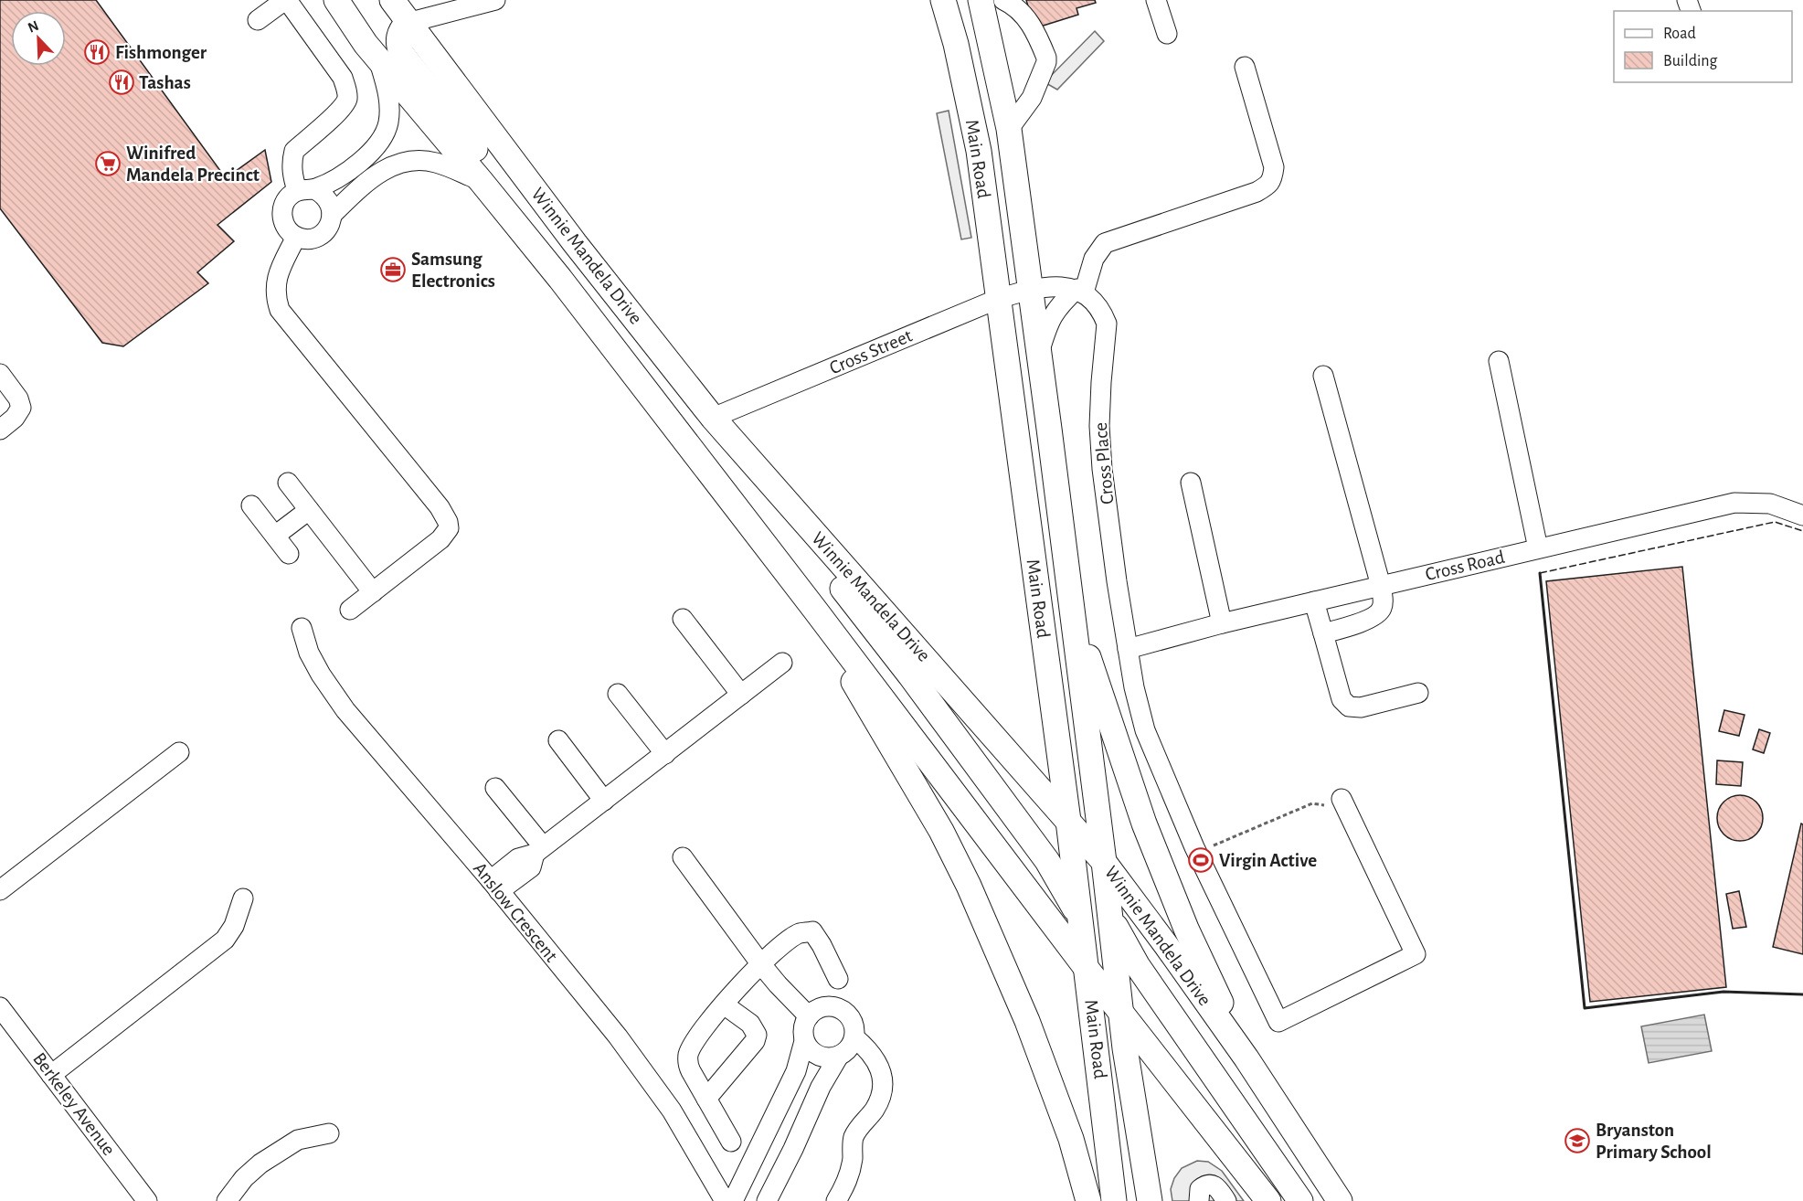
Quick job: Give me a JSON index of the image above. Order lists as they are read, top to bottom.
{
  "streets": {
    "main road": ["Main Road", "Winnie Mandela Drive"],
    "street": [
      "Cross Street",
      "Cross Place",
      "Cross Road",
      "Anslow Crescent",
      "Berkeley Avenue"
    ]
  },
  "crossings": [
    ["Main Road", "Winnie Mandela Drive"],
    ["Main Road", "Cross Street"],
    ["Winnie Mandela Drive", "Cross Street"],
    ["Cross Place", "Cross Road"]
  ],
  "places": {
    "restaurant": ["Fishmonger", "Tashas"],
    "supermarket": ["Winifred Mandela Precinct"],
    "office": ["Samsung Electronics"],
    "sports": ["Virgin Active"],
    "school or university": ["Bryanston Primary School"]
  },
  "legend": ["Road", "Building"],
  "north": "top left"
}
